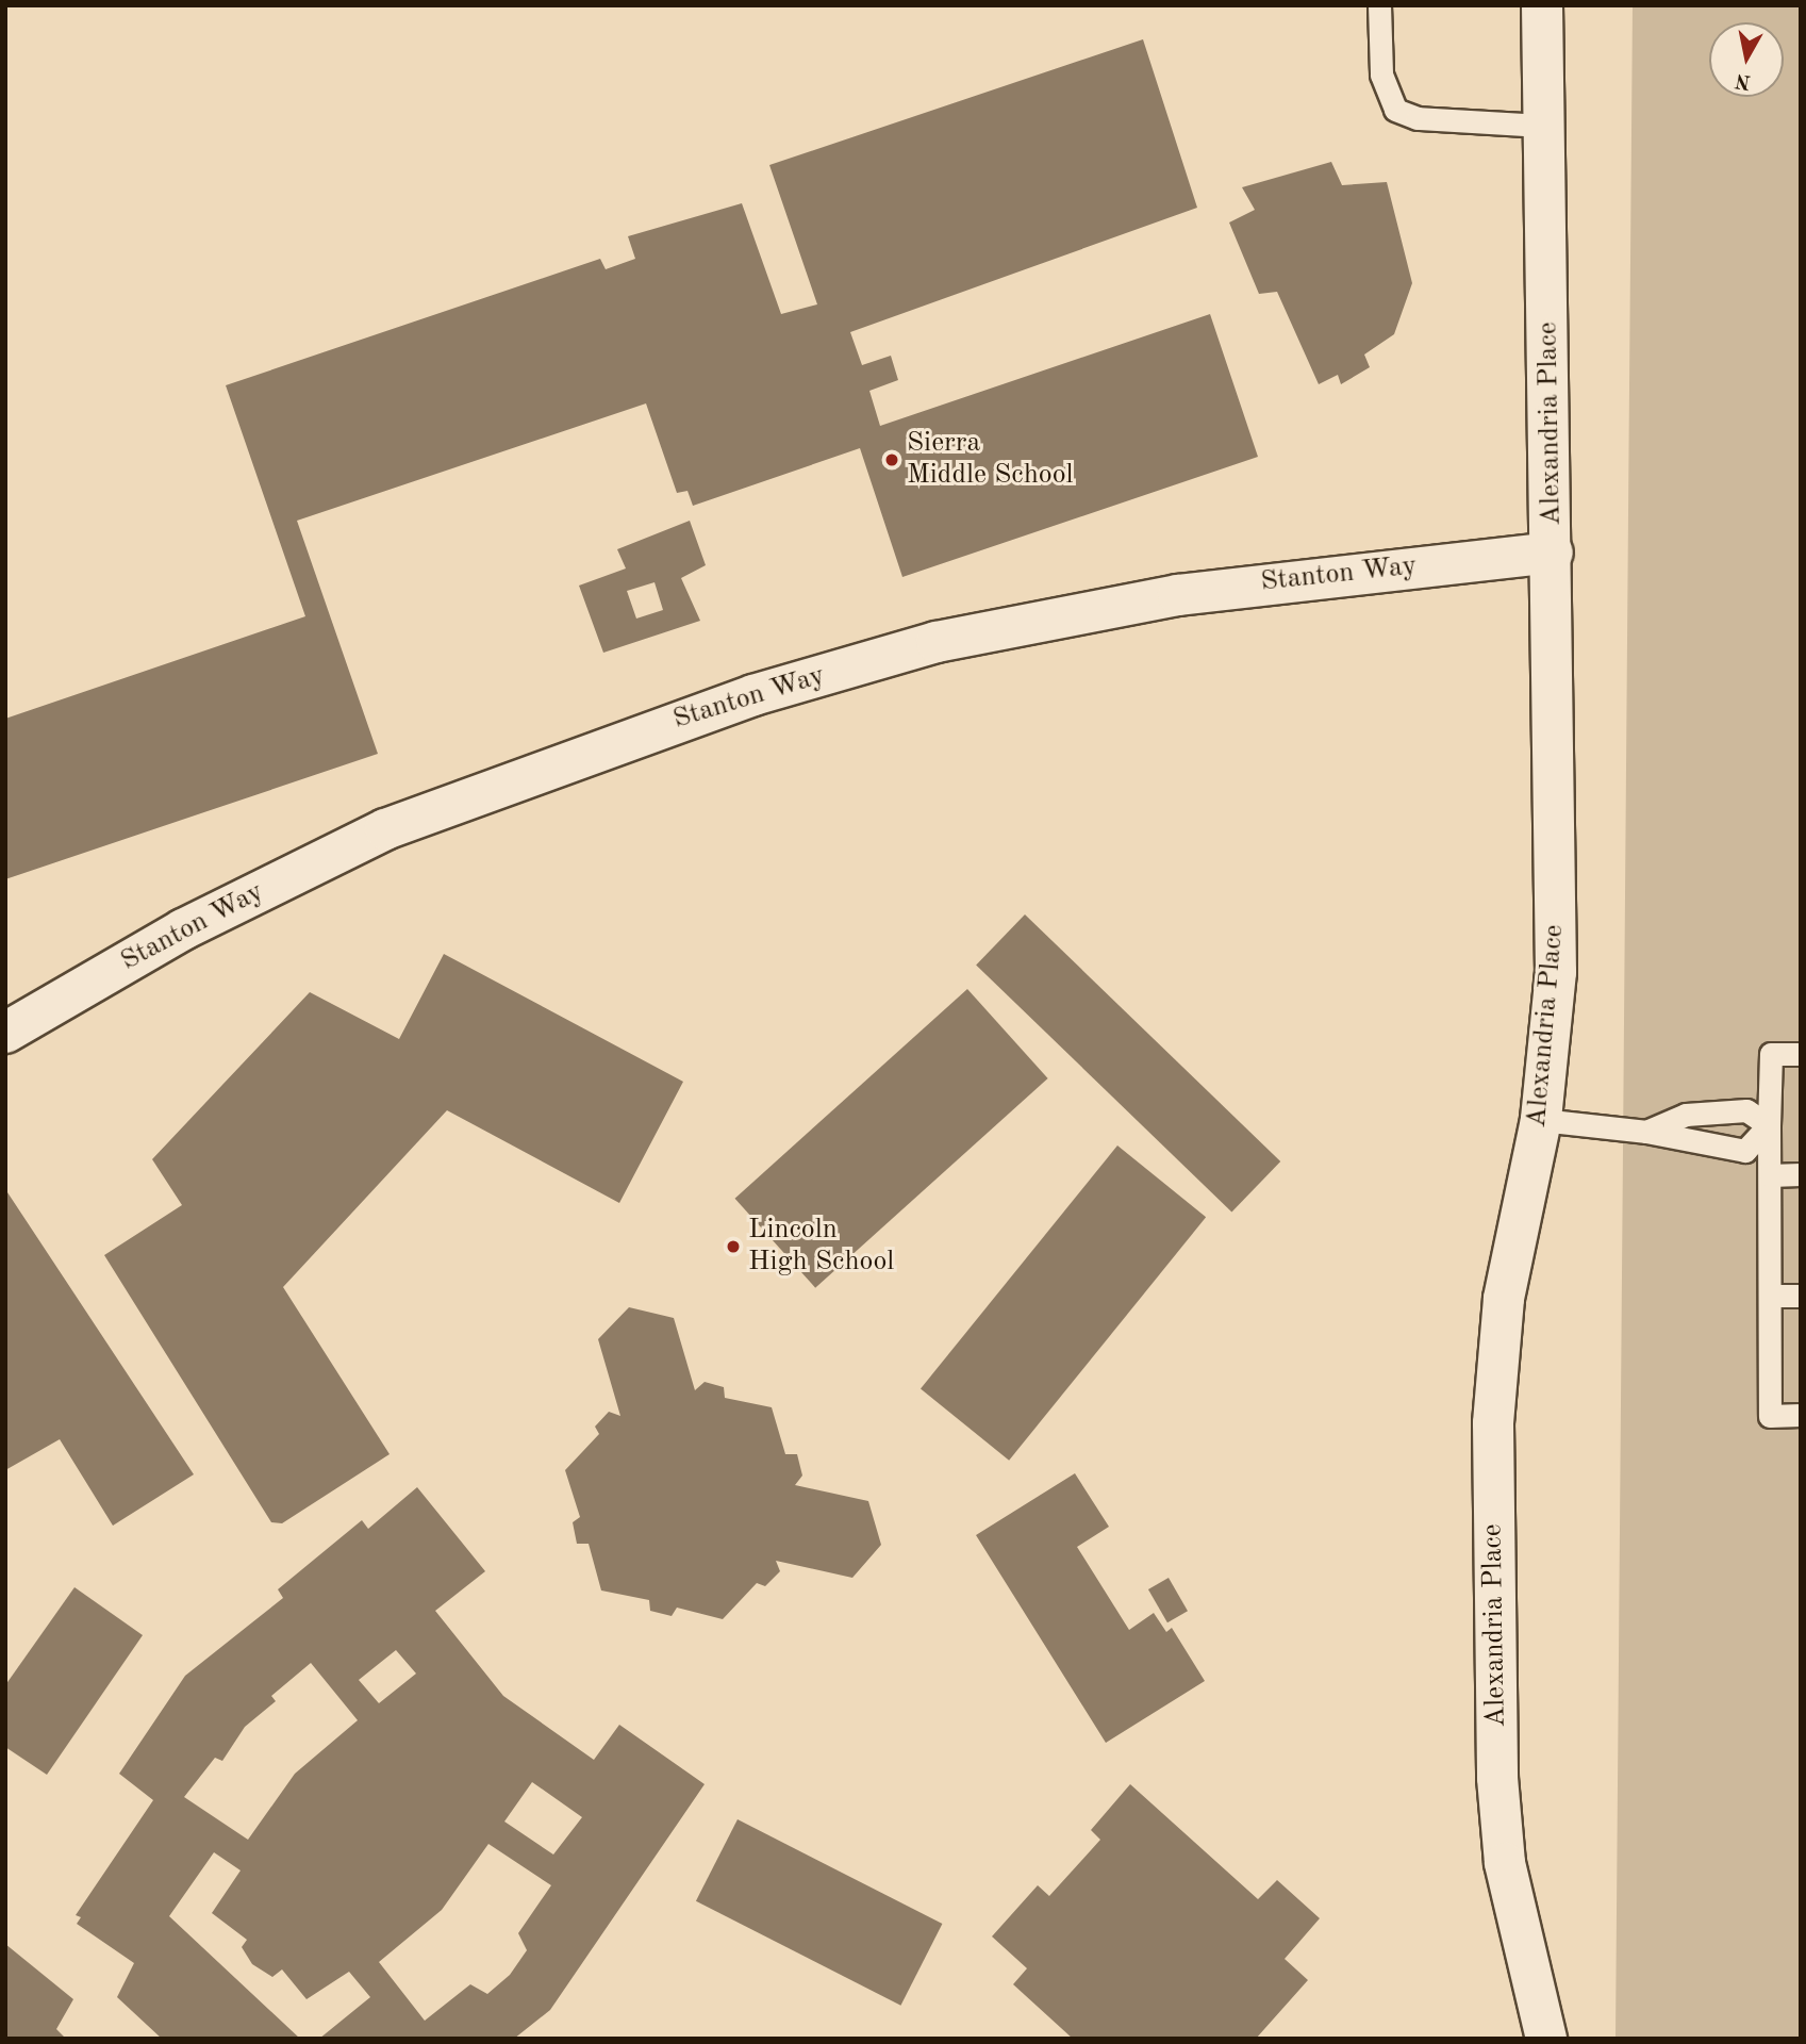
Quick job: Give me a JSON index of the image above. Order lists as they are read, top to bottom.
{
  "streets": {
    "street": ["Alexandria Place", "Stanton Way"]
  },
  "crossings": [
    ["Alexandria Place", "Stanton Way"]
  ],
  "places": ["Sierra Middle School", "Lincoln High School"],
  "north": "bottom"
}
